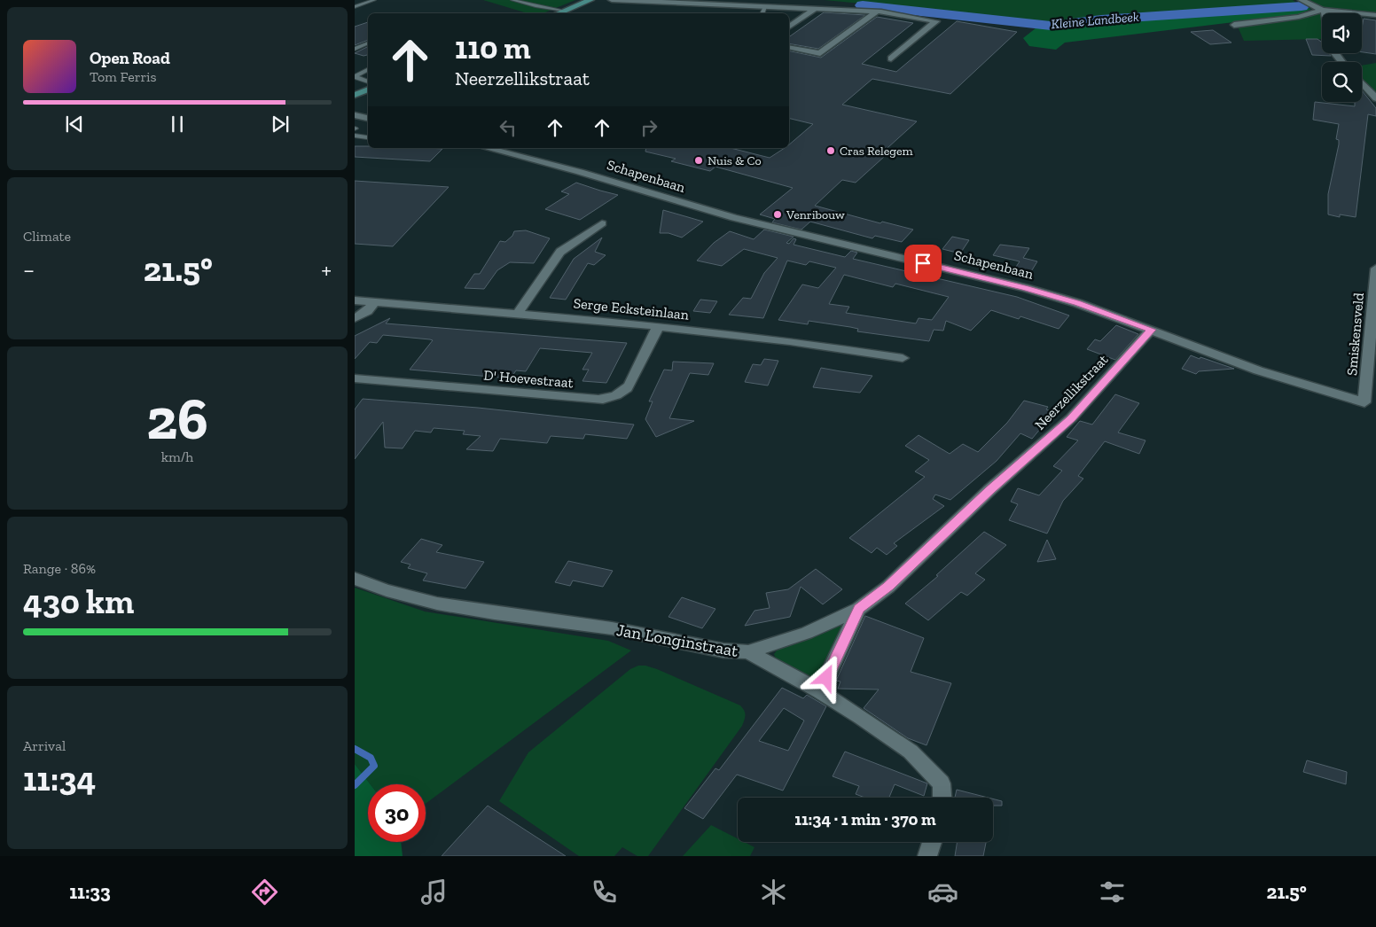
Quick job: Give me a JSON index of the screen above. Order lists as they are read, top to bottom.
{
  "streets": {
    "street": [
      "Schapenbaan",
      "Serge Ecksteinlaan",
      "Smiskensveld",
      "D' Hoevestraat",
      "Neerzellikstraat",
      "Jan Longinstraat"
    ]
  },
  "crossings": [
    ["Schapenbaan", "Smiskensveld"],
    ["Schapenbaan", "Neerzellikstraat"],
    ["Serge Ecksteinlaan", "D' Hoevestraat"],
    ["Neerzellikstraat", "Jan Longinstraat"]
  ],
  "water": ["Kleine Landbeek"],
  "places": ["Cras Relegem", "Nuis & Co", "Venribouw"],
  "page": {
    "turn": ["110 m", "Neerzellikstraat"],
    "song": ["Open Road", "Tom Ferris"],
    "tile": [
      "Climate",
      ["26", "km/h"],
      ["Range · 86%", "430 km"],
      ["Arrival", "11:34"]
    ],
    "heat": ["−", "21.5°", "+"],
    "limit": "30",
    "trip": "11:34 · 1 min · 370 m",
    "tabs": ["11:33", "21.5°"]
  }
}
